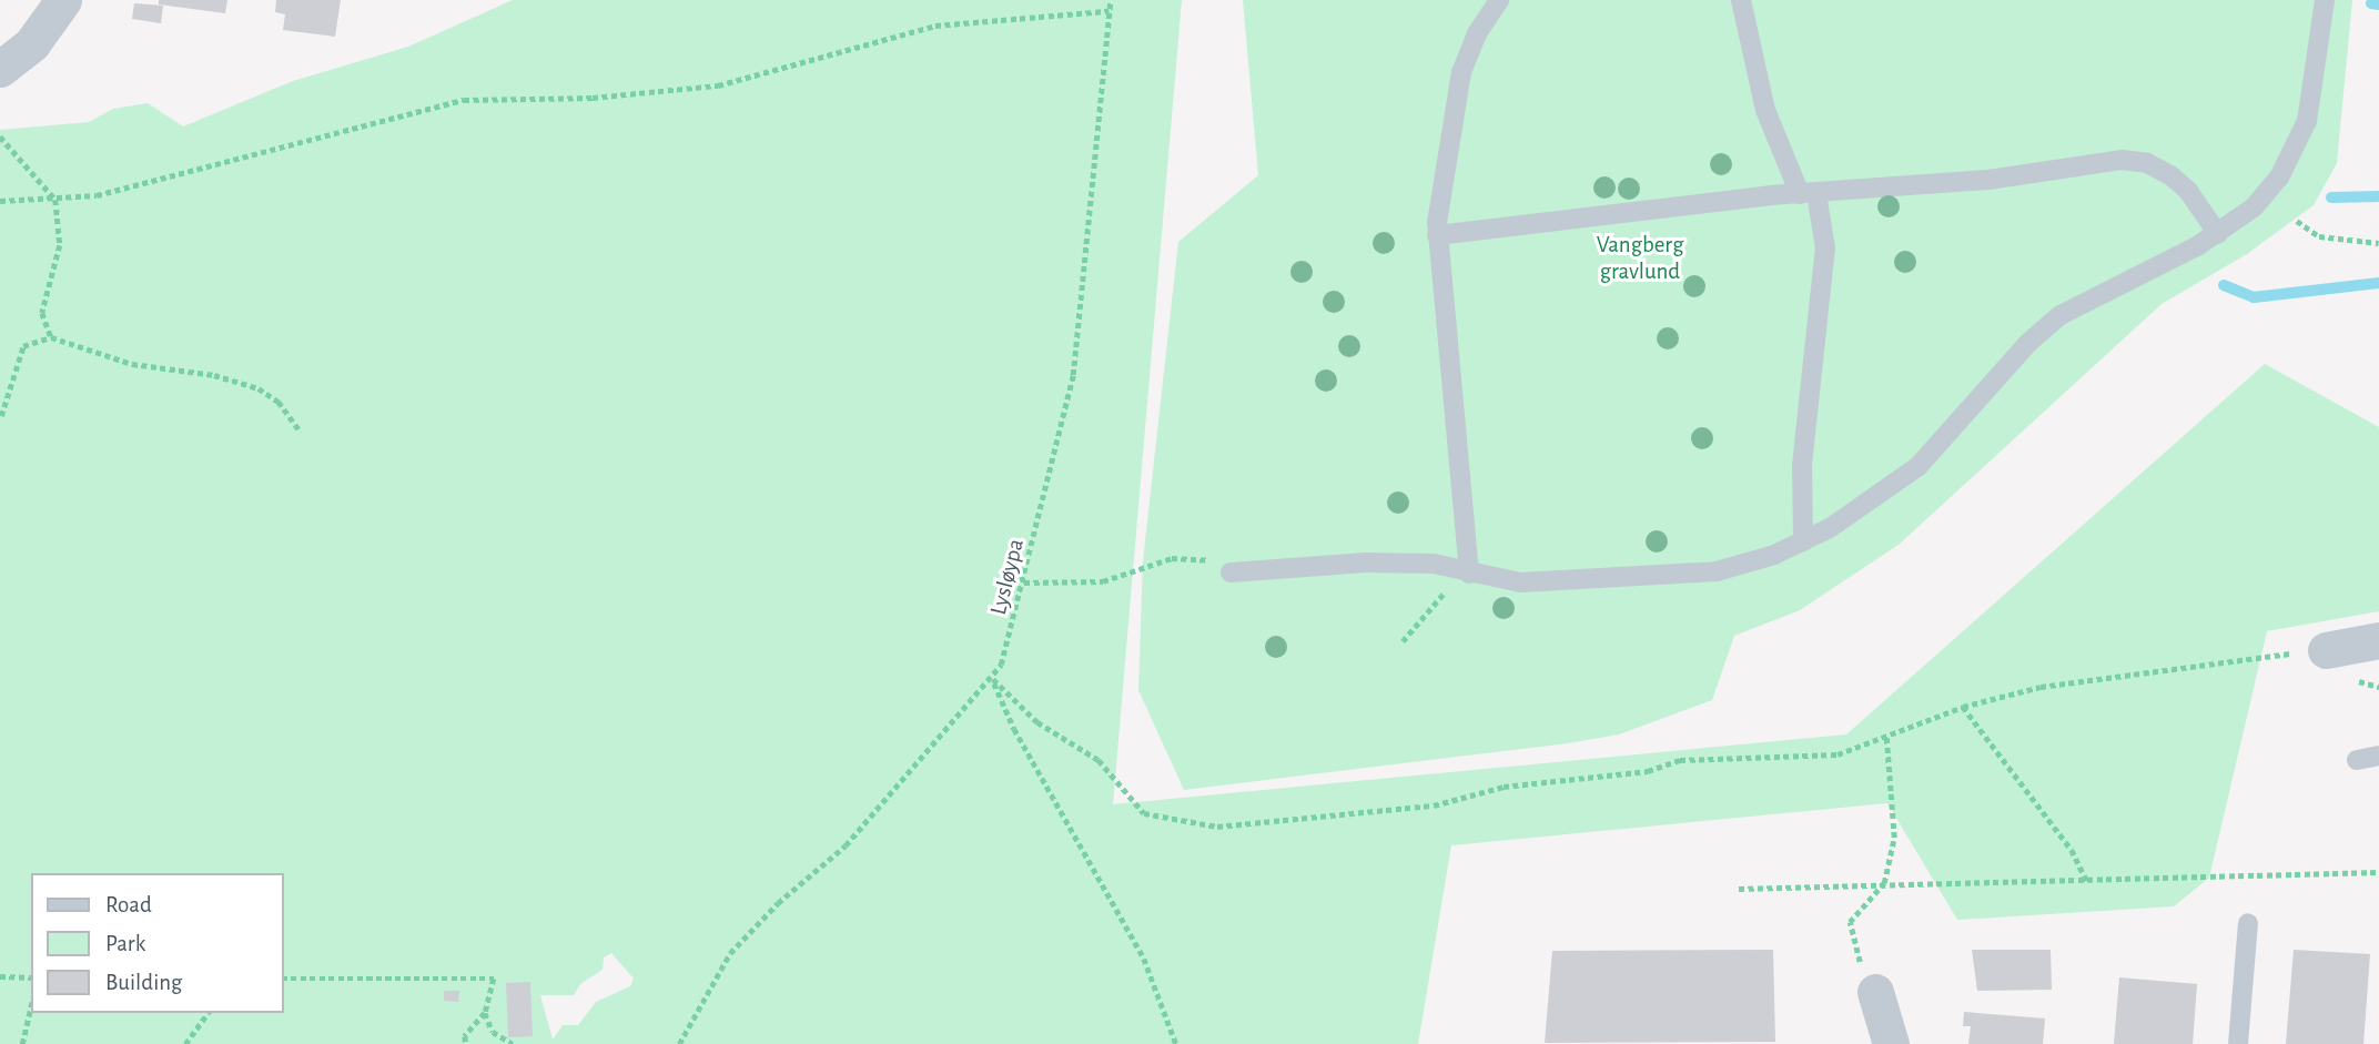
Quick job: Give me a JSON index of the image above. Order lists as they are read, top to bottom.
{
  "streets": {
    "path": ["Lysløypa"]
  },
  "parks": ["Vangberg gravlund"],
  "legend": ["Road", "Park", "Building"]
}
